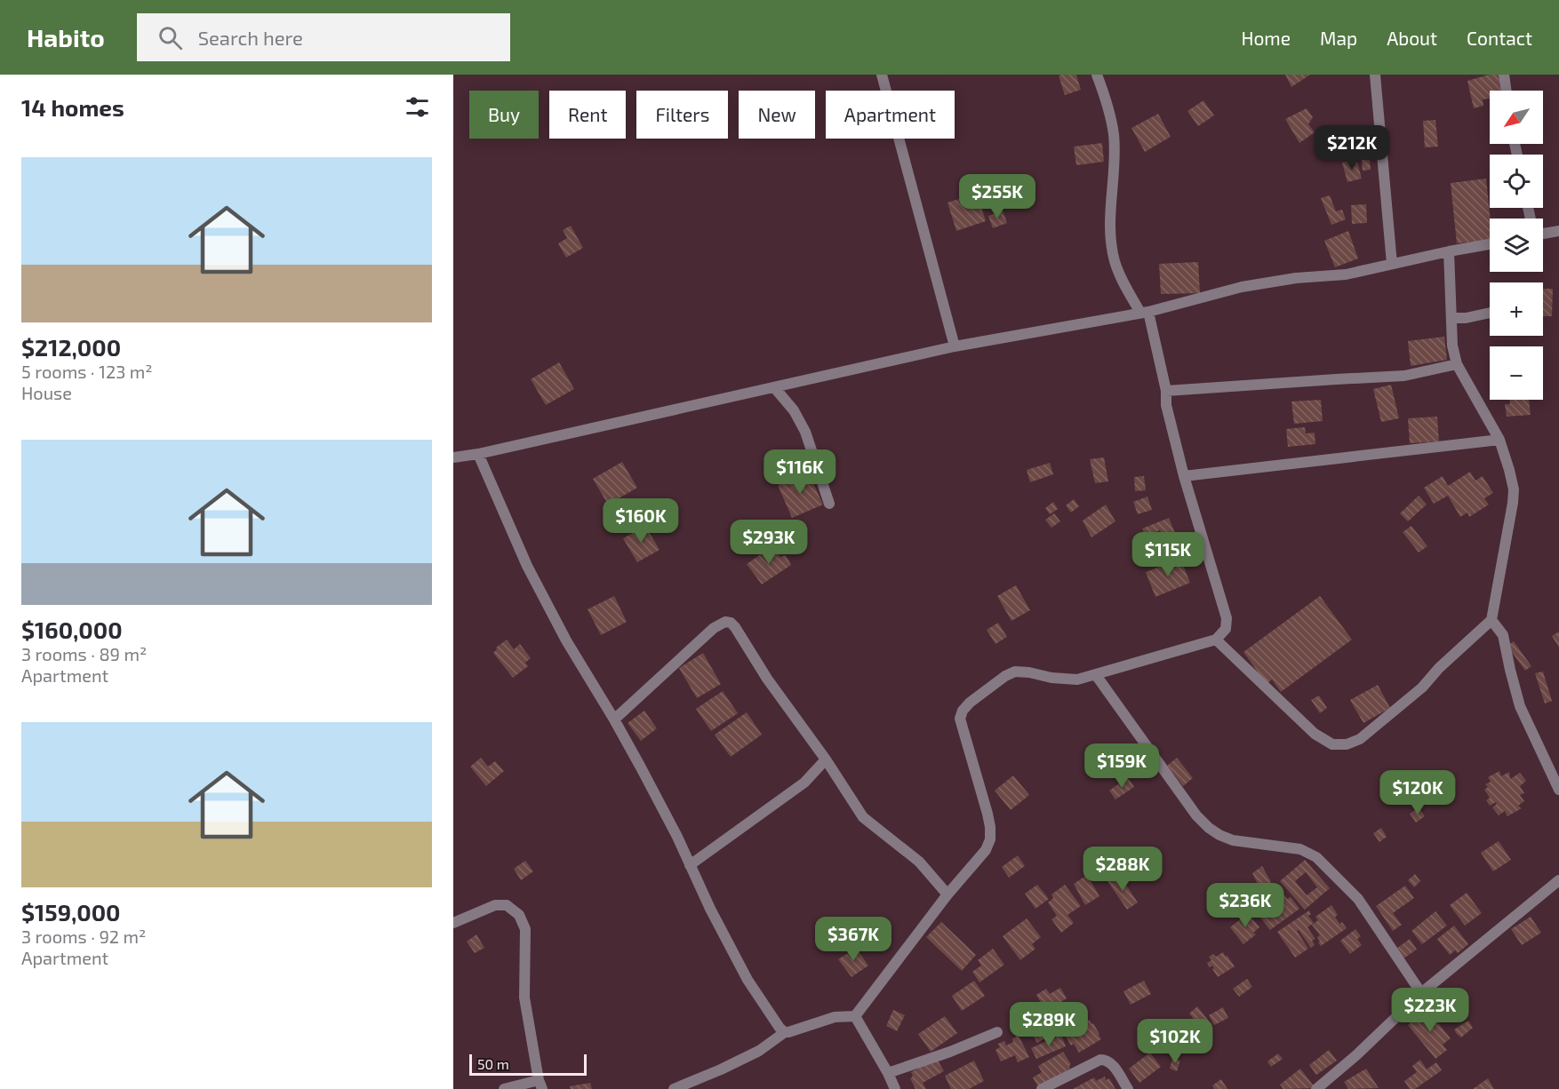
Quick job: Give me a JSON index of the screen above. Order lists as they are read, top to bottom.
{
  "scale_bar": "50 m",
  "north": "bottom left",
  "page": {
    "header": "Habito",
    "search": "Search here",
    "nav": [
      "Home",
      "Map",
      "About",
      "Contact"
    ],
    "heading": "14 homes",
    "map_buttons": ["+", "−"],
    "chip": [
      "Buy",
      "Rent",
      "Filters",
      "New",
      "Apartment"
    ],
    "price": [
      "$212K",
      "$255K",
      "$116K",
      "$160K",
      "$293K",
      "$115K",
      "$159K",
      "$120K",
      "$288K",
      "$236K",
      "$367K",
      "$223K",
      "$289K",
      "$102K"
    ],
    "list": [
      {
        "name": "$212,000",
        "note": "5 rooms · 123 m² · House"
      },
      {
        "name": "$160,000",
        "note": "3 rooms · 89 m² · Apartment"
      },
      {
        "name": "$159,000",
        "note": "3 rooms · 92 m² · Apartment"
      }
    ],
    "scale": "50 m"
  }
}
